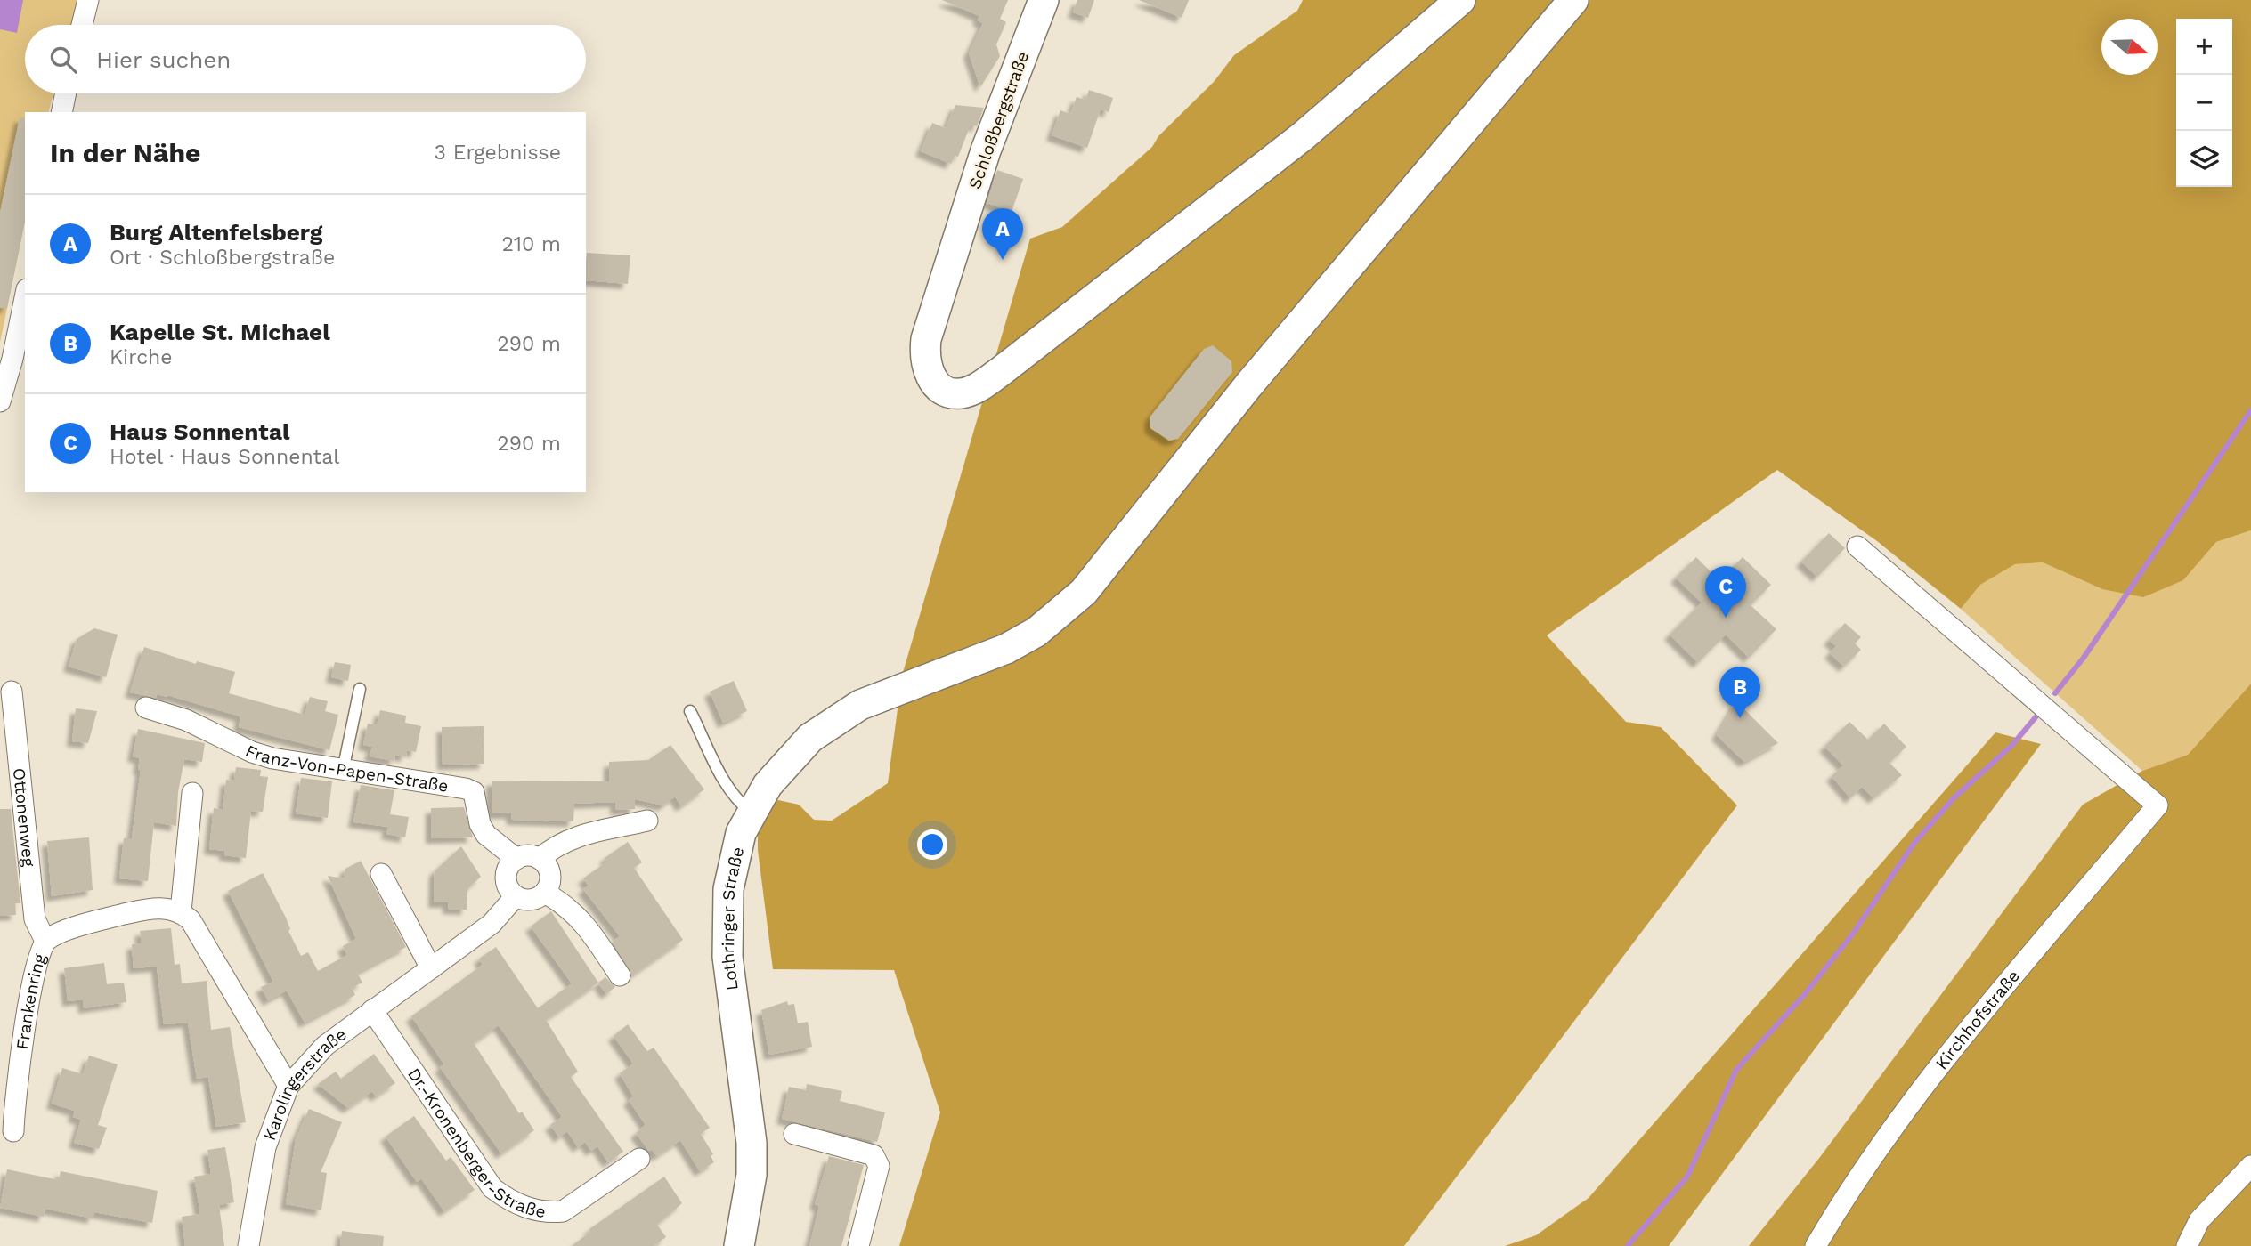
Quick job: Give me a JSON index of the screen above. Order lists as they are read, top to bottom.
{
  "streets": {
    "street": [
      "Schloßbergstraße",
      "Franz-Von-Papen-Straße",
      "Ottonenweg",
      "Lothringer Straße",
      "Frankenring",
      "Kirchhofstraße",
      "Karolingerstraße",
      "Dr.-Kronenberger-Straße"
    ]
  },
  "crossings": [
    ["Franz-Von-Papen-Straße", "Karolingerstraße"],
    ["Ottonenweg", "Frankenring"],
    ["Karolingerstraße", "Dr.-Kronenberger-Straße"]
  ],
  "north": "right",
  "page": {
    "map_buttons": ["+", "−"],
    "search": "Hier suchen",
    "heading": ["In der Nähe", "3 Ergebnisse"],
    "list": [
      {
        "mark": "A",
        "name": "Burg Altenfelsberg",
        "note": "Ort · Schloßbergstraße",
        "value": "210 m"
      },
      {
        "mark": "B",
        "name": "Kapelle St. Michael",
        "note": "Kirche",
        "value": "290 m"
      },
      {
        "mark": "C",
        "name": "Haus Sonnental",
        "note": "Hotel · Haus Sonnental",
        "value": "290 m"
      }
    ],
    "pins": ["A", "C", "B"]
  }
}
